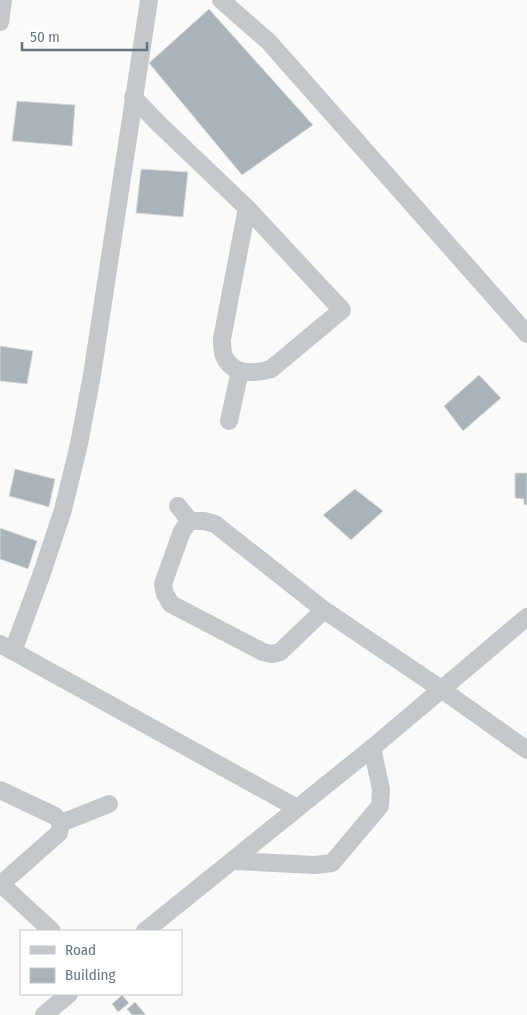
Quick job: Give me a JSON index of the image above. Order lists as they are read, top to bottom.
{
  "legend": ["Road", "Building"],
  "scale_bar": "50 m"
}
